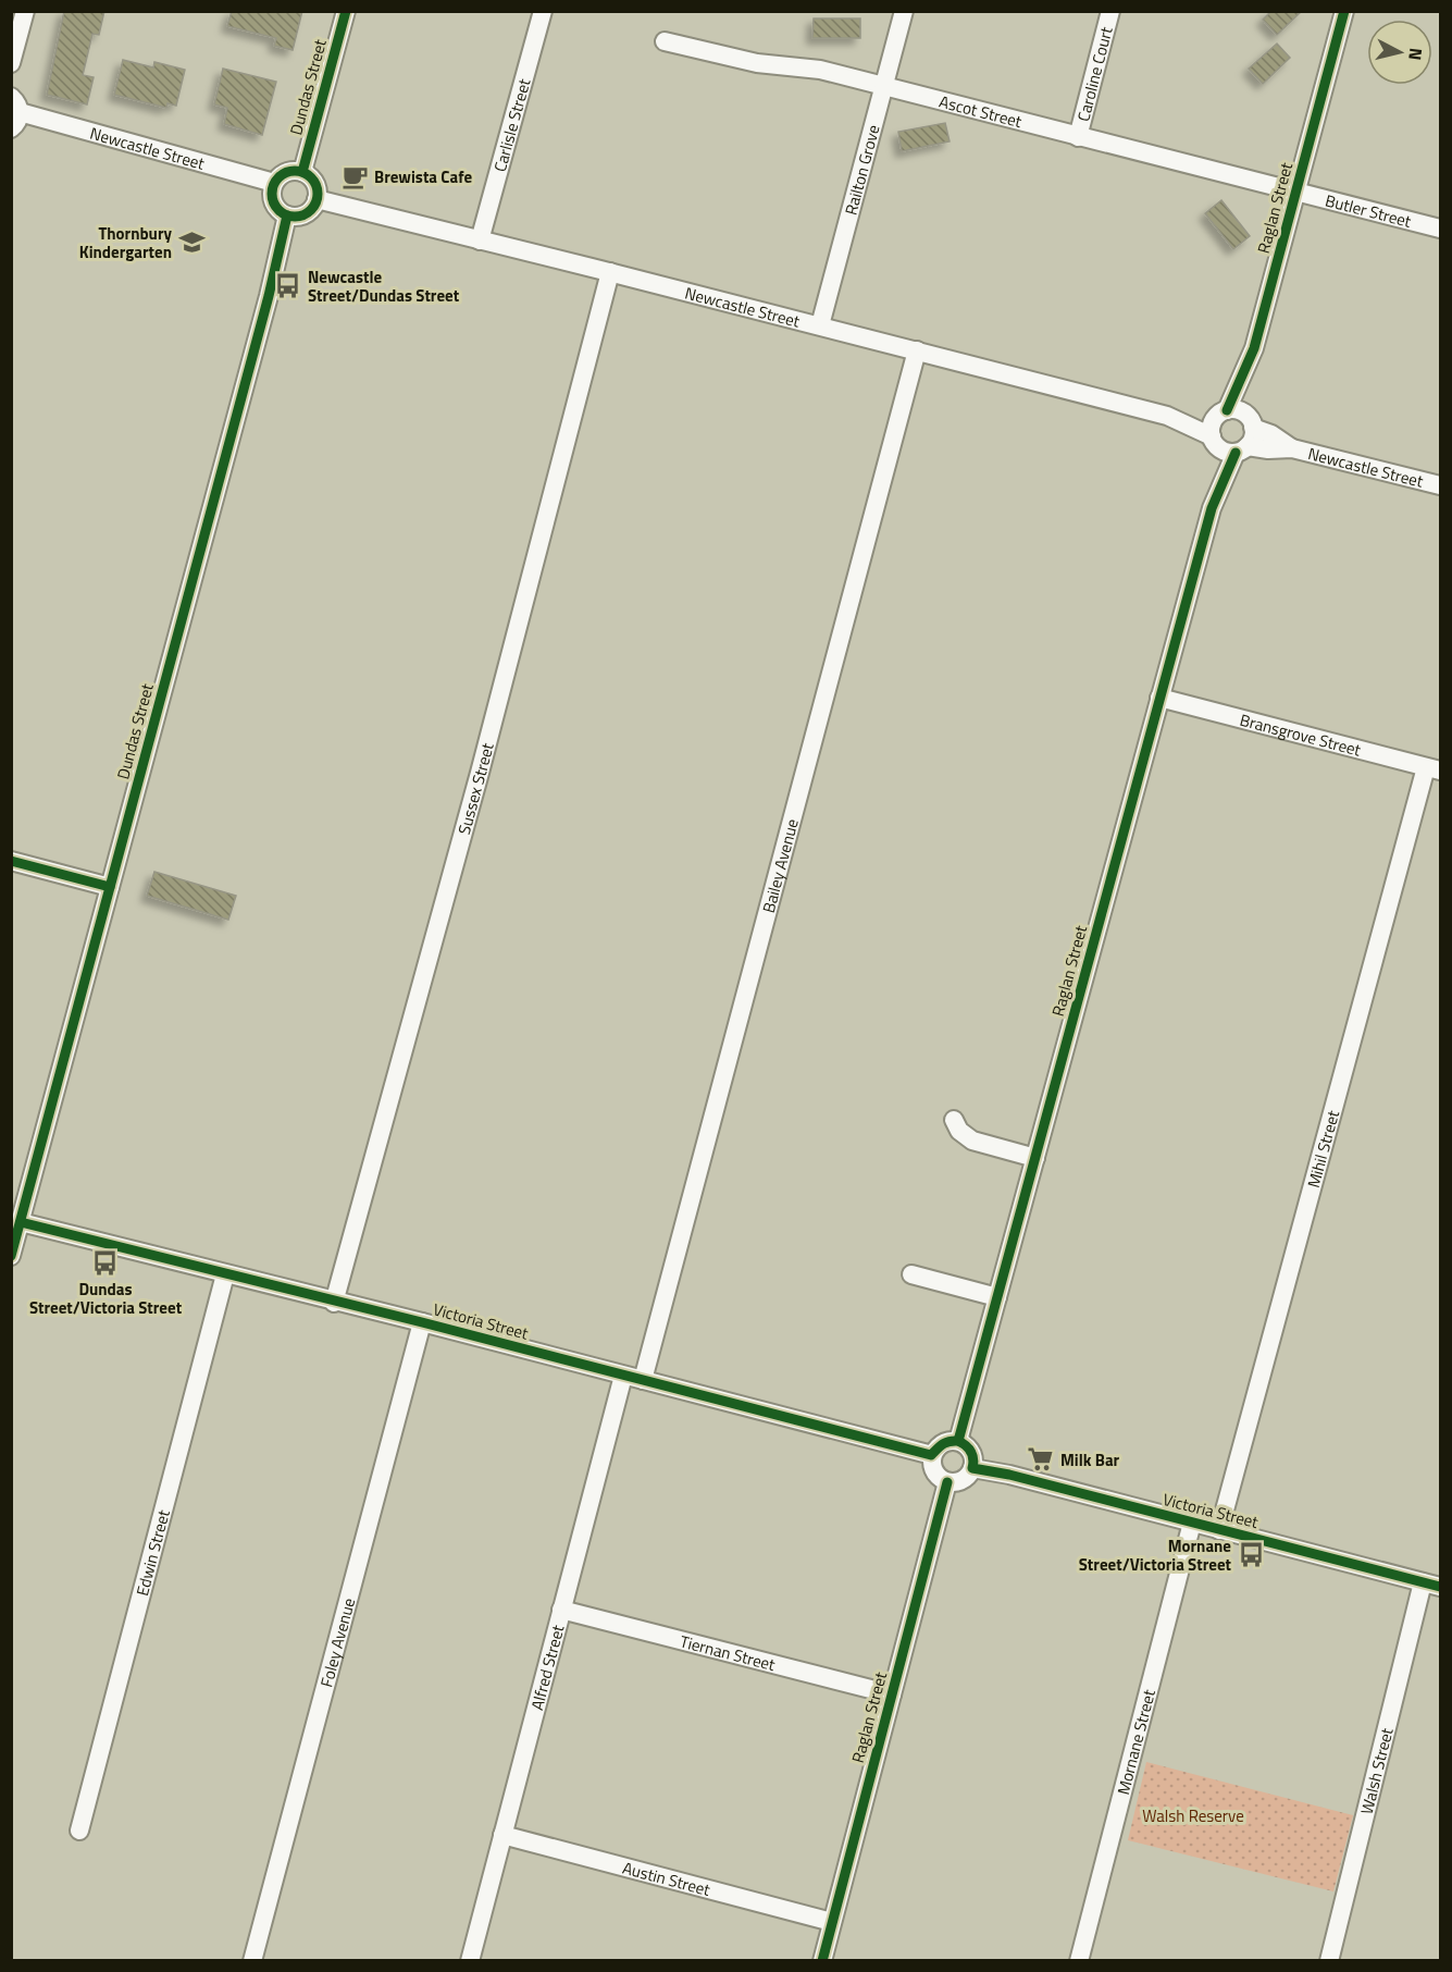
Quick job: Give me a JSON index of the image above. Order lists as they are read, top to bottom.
{
  "streets": {
    "street": [
      "Caroline Court",
      "Dundas Street",
      "Ascot Street",
      "Carlisle Street",
      "Newcastle Street",
      "Railton Grove",
      "Raglan Street",
      "Butler Street",
      "Bransgrove Street",
      "Sussex Street",
      "Bailey Avenue",
      "Mihil Street",
      "Victoria Street",
      "Edwin Street",
      "Foley Avenue",
      "Tiernan Street",
      "Alfred Street",
      "Mornane Street",
      "Walsh Street",
      "Austin Street"
    ]
  },
  "crossings": [
    ["Caroline Court", "Ascot Street"],
    ["Dundas Street", "Newcastle Street"],
    ["Dundas Street", "Victoria Street"],
    ["Ascot Street", "Railton Grove"],
    ["Ascot Street", "Raglan Street"],
    ["Ascot Street", "Butler Street"],
    ["Carlisle Street", "Newcastle Street"],
    ["Newcastle Street", "Railton Grove"],
    ["Newcastle Street", "Raglan Street"],
    ["Newcastle Street", "Sussex Street"],
    ["Newcastle Street", "Bailey Avenue"],
    ["Raglan Street", "Butler Street"],
    ["Raglan Street", "Bransgrove Street"],
    ["Raglan Street", "Victoria Street"],
    ["Raglan Street", "Tiernan Street"],
    ["Raglan Street", "Austin Street"],
    ["Bransgrove Street", "Mihil Street"],
    ["Sussex Street", "Victoria Street"],
    ["Bailey Avenue", "Victoria Street"],
    ["Mihil Street", "Victoria Street"],
    ["Victoria Street", "Edwin Street"],
    ["Victoria Street", "Foley Avenue"],
    ["Victoria Street", "Alfred Street"],
    ["Victoria Street", "Mornane Street"],
    ["Victoria Street", "Walsh Street"],
    ["Tiernan Street", "Alfred Street"],
    ["Alfred Street", "Austin Street"]
  ],
  "parks": ["Walsh Reserve"],
  "places": {
    "cafe": ["Brewista Cafe"],
    "school or university": ["Thornbury Kindergarten"],
    "bus stop": ["Newcastle Street/Dundas Street", "Dundas Street/Victoria Street", "Mornane Street/Victoria Street"],
    "supermarket": ["Milk Bar"]
  },
  "north": "right"
}
